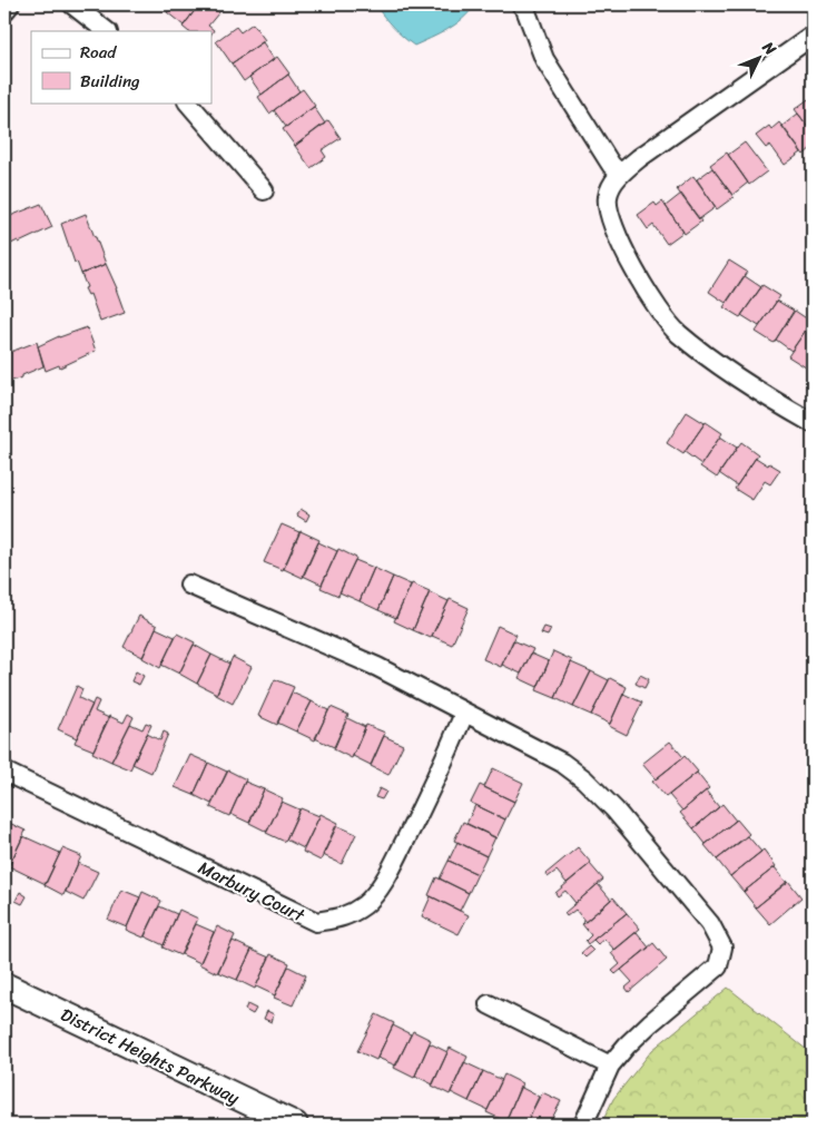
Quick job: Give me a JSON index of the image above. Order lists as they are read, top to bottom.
{
  "streets": {
    "street": ["Marbury Court", "District Heights Parkway"]
  },
  "legend": ["Road", "Building"],
  "north": "top right"
}
